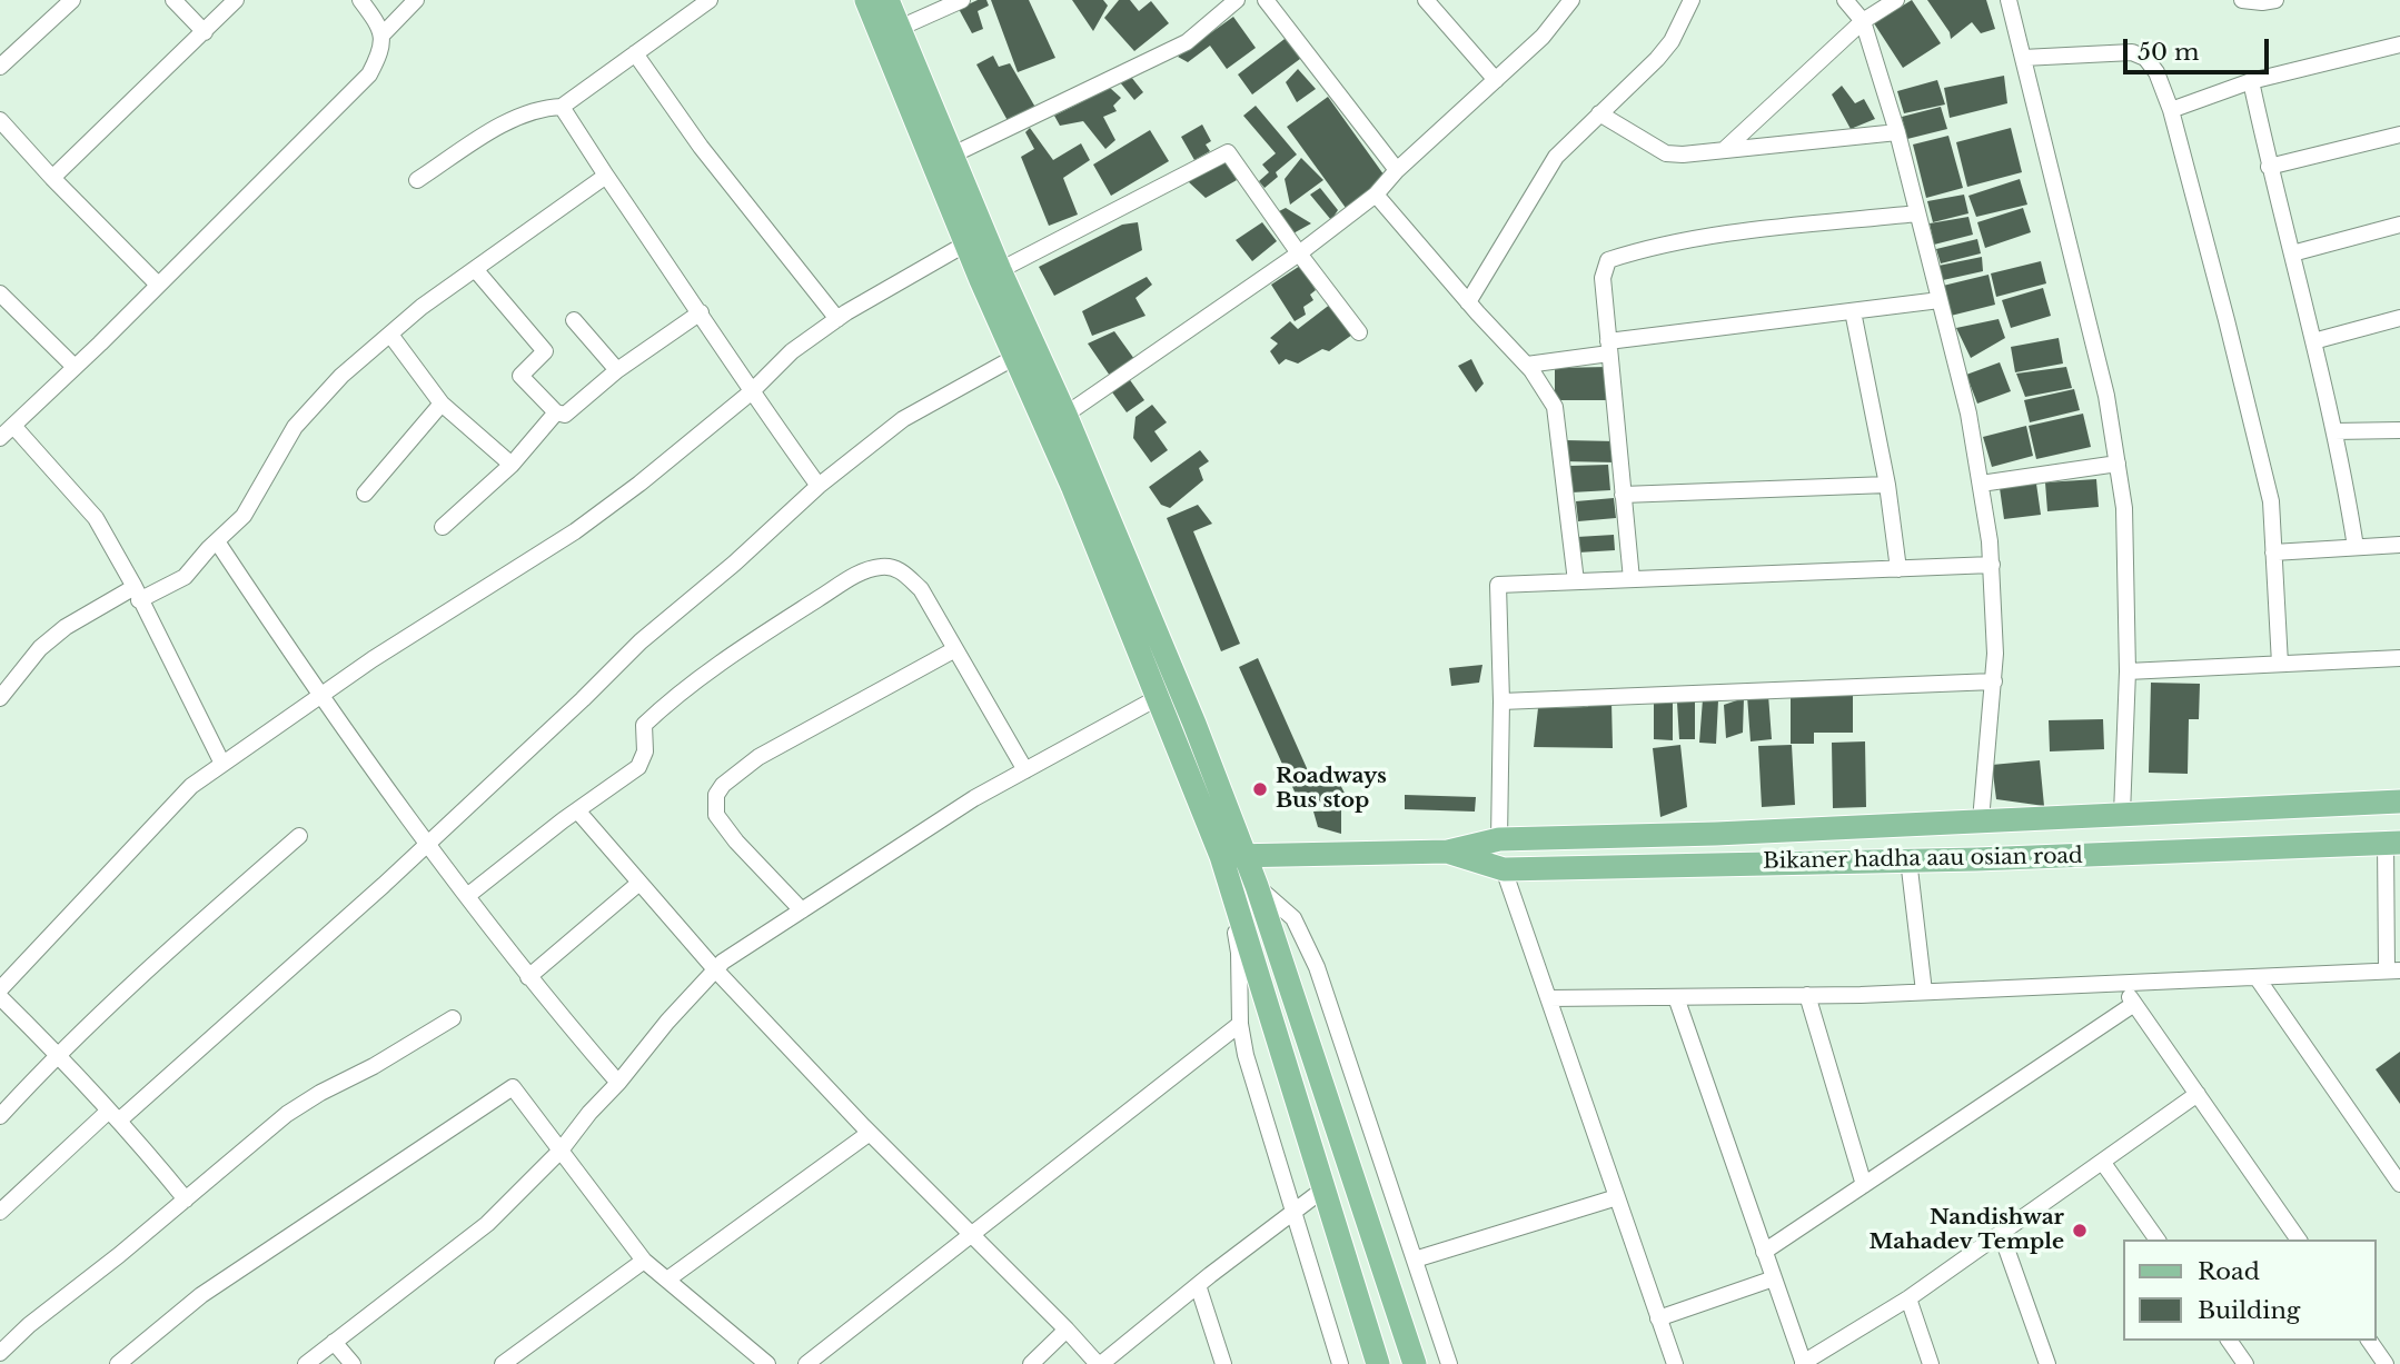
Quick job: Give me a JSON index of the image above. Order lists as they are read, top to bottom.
{
  "streets": {
    "main road": ["Bikaner hadha aau osian road"]
  },
  "places": ["Roadways Bus stop", "Nandishwar Mahadev Temple"],
  "legend": ["Road", "Building"],
  "scale_bar": "50 m"
}
